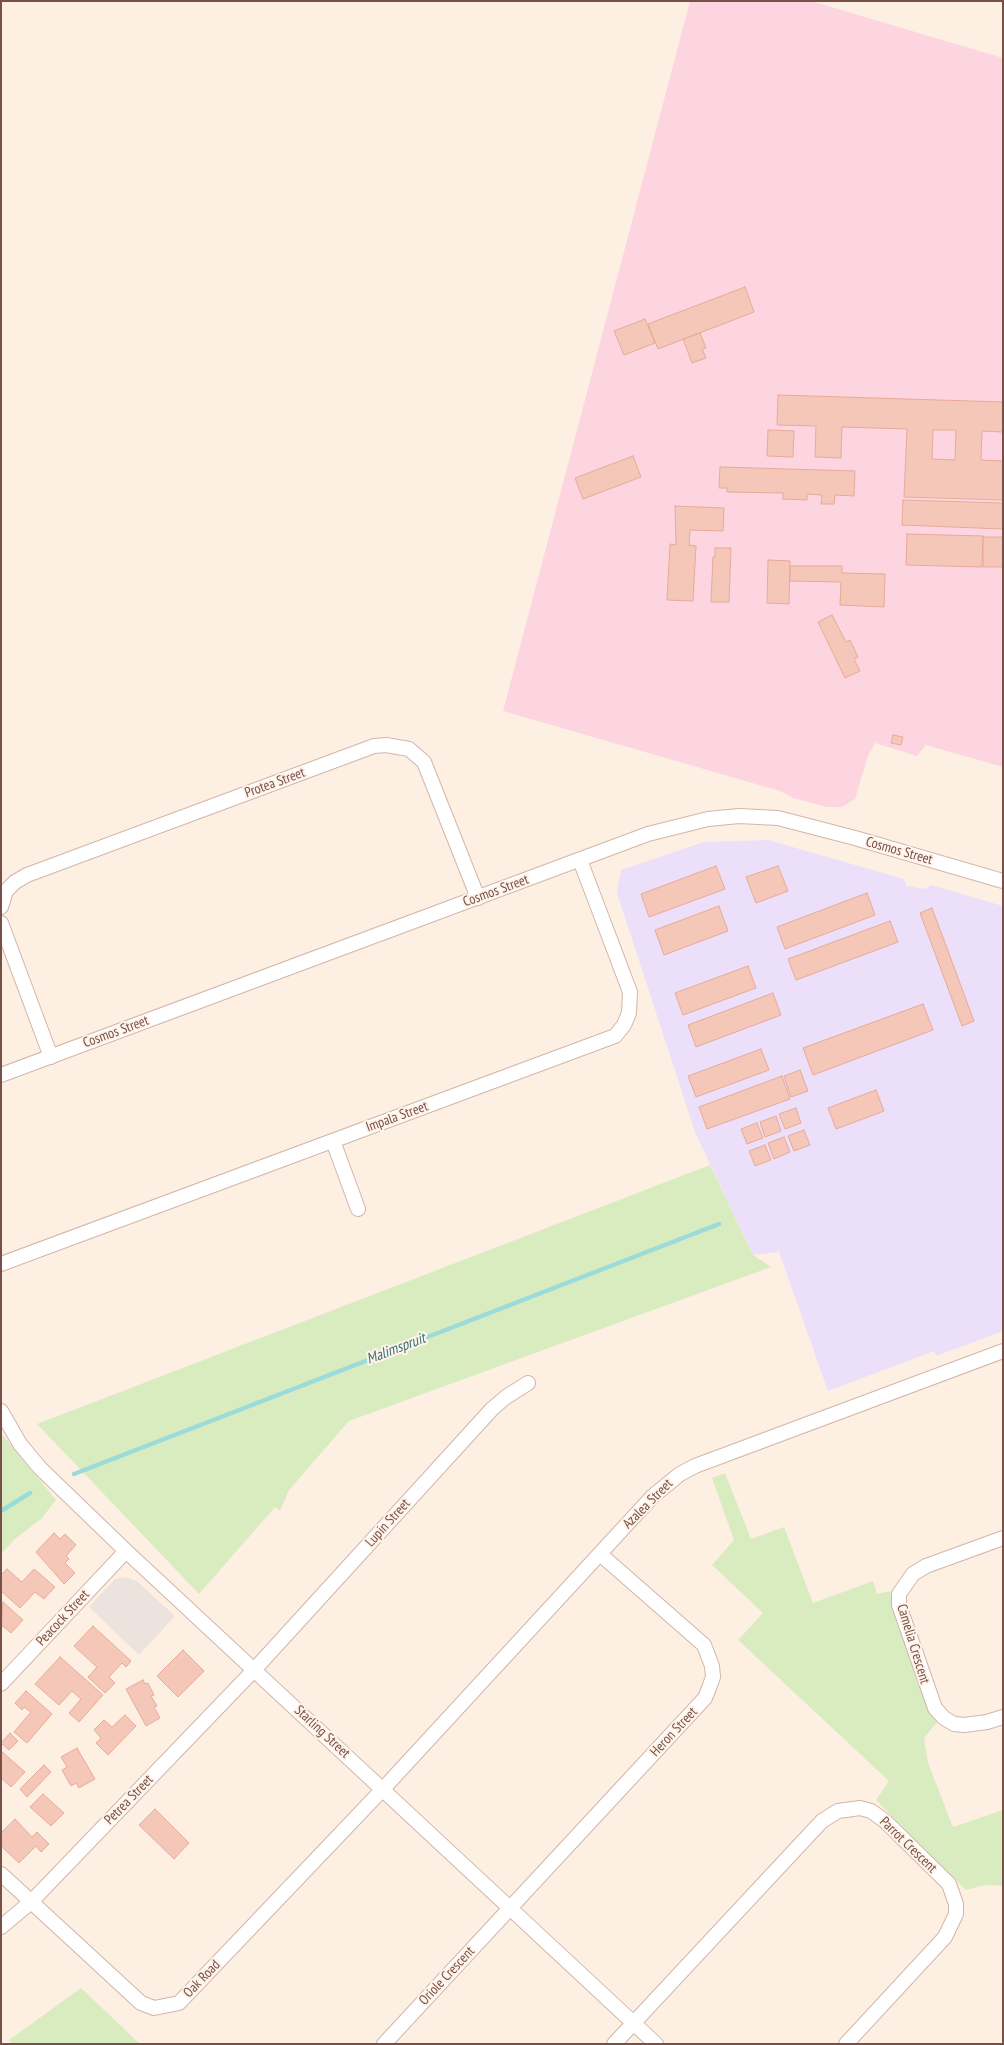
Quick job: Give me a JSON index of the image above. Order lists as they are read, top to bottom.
{
  "streets": {
    "street": [
      "Protea Street",
      "Cosmos Street",
      "Impala Street",
      "Azalea Street",
      "Lupin Street",
      "Peacock Street",
      "Camelia Crescent",
      "Starling Street",
      "Heron Street",
      "Petrea Street",
      "Parrot Crescent",
      "Oriole Crescent",
      "Oak Road"
    ]
  },
  "crossings": [
    ["Protea Street", "Cosmos Street"],
    ["Cosmos Street", "Impala Street"],
    ["Azalea Street", "Starling Street"],
    ["Azalea Street", "Heron Street"],
    ["Azalea Street", "Oak Road"],
    ["Lupin Street", "Starling Street"],
    ["Lupin Street", "Petrea Street"],
    ["Peacock Street", "Starling Street"],
    ["Starling Street", "Heron Street"],
    ["Starling Street", "Petrea Street"],
    ["Starling Street", "Parrot Crescent"],
    ["Starling Street", "Oriole Crescent"],
    ["Starling Street", "Oak Road"],
    ["Heron Street", "Oriole Crescent"],
    ["Petrea Street", "Oak Road"]
  ],
  "water": ["Malimspruit"]
}
